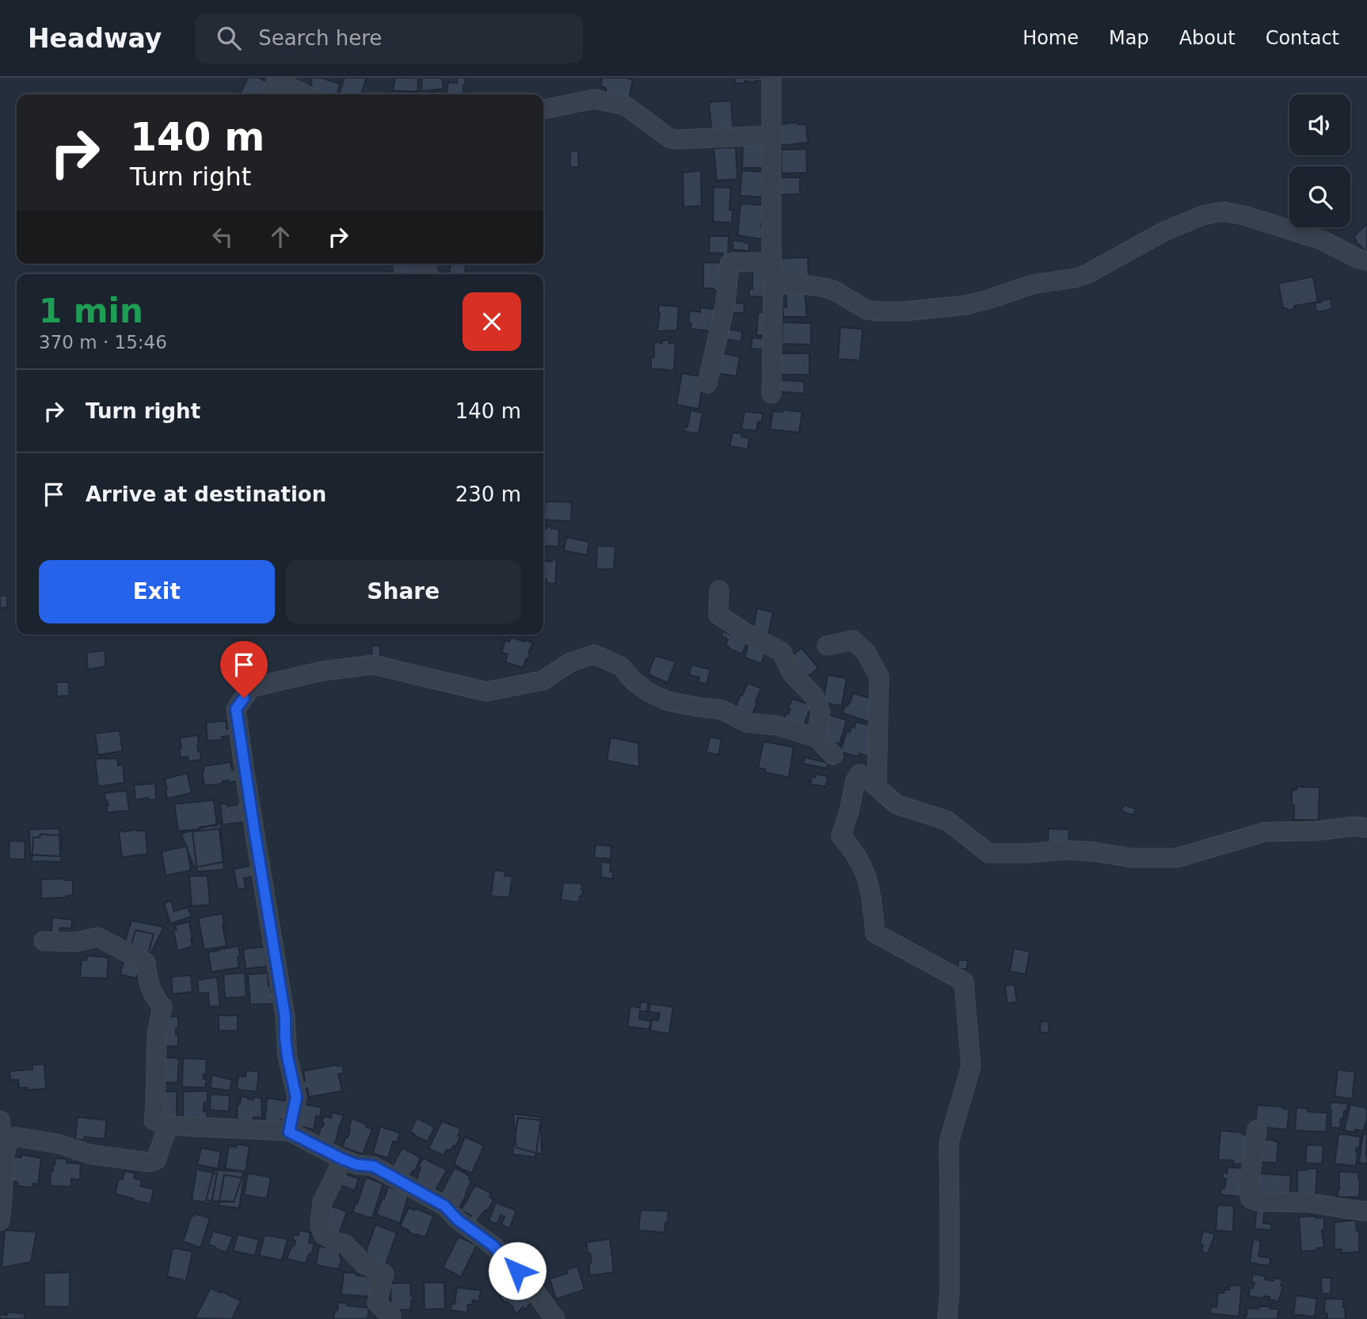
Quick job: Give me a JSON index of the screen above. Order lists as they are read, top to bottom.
{
  "page": {
    "header": "Headway",
    "search": "Search here",
    "nav": [
      "Home",
      "Map",
      "About",
      "Contact"
    ],
    "turn": ["140 m", "Turn right"],
    "heading": ["1 min", "370 m · 15:46"],
    "list": [
      {
        "name": "Turn right",
        "value": "140 m"
      },
      {
        "name": "Arrive at destination",
        "value": "230 m"
      }
    ],
    "buttons": ["Exit", "Share"]
  }
}
